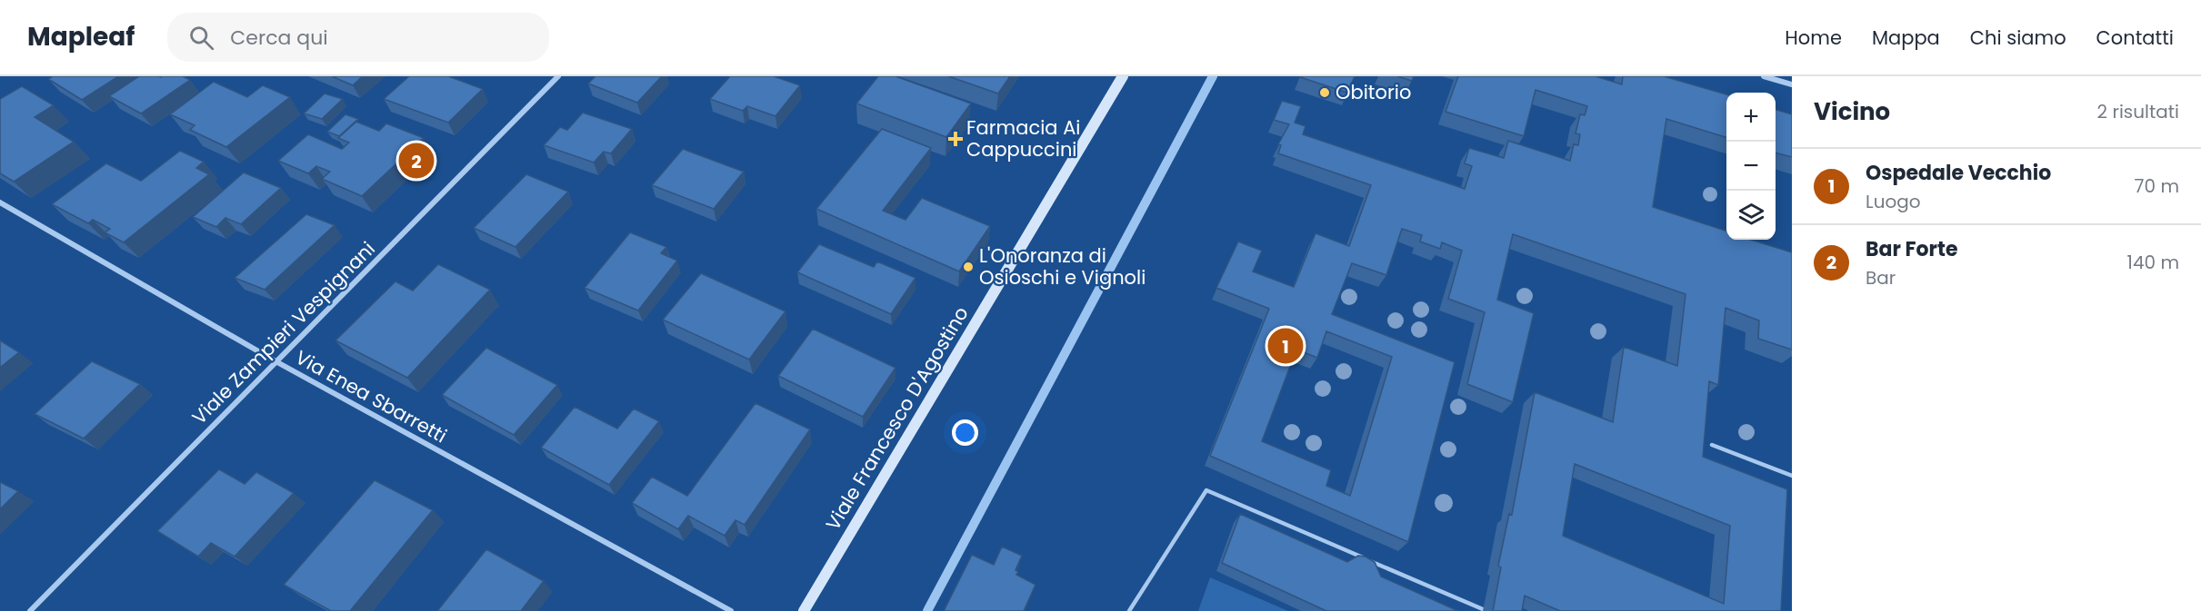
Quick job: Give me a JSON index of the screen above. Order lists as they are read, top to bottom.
{
  "streets": {
    "street": ["Viale Zampieri Vespignani", "Via Enea Sbarretti", "Viale Francesco D'Agostino"]
  },
  "crossings": [
    ["Viale Zampieri Vespignani", "Via Enea Sbarretti"]
  ],
  "places": {
    "other": ["Obitorio", "L'Onoranza di Osioschi e Vignoli"],
    "health": ["Farmacia Ai Cappuccini"]
  },
  "page": {
    "header": "Mapleaf",
    "search": "Cerca qui",
    "nav": [
      "Home",
      "Mappa",
      "Chi siamo",
      "Contatti"
    ],
    "heading": ["Vicino", "2 risultati"],
    "map_buttons": ["+", "−"],
    "pins": ["2", "1"],
    "list": [
      {
        "mark": "1",
        "name": "Ospedale Vecchio",
        "note": "Luogo",
        "value": "70 m"
      },
      {
        "mark": "2",
        "name": "Bar Forte",
        "note": "Bar",
        "value": "140 m"
      }
    ]
  }
}
